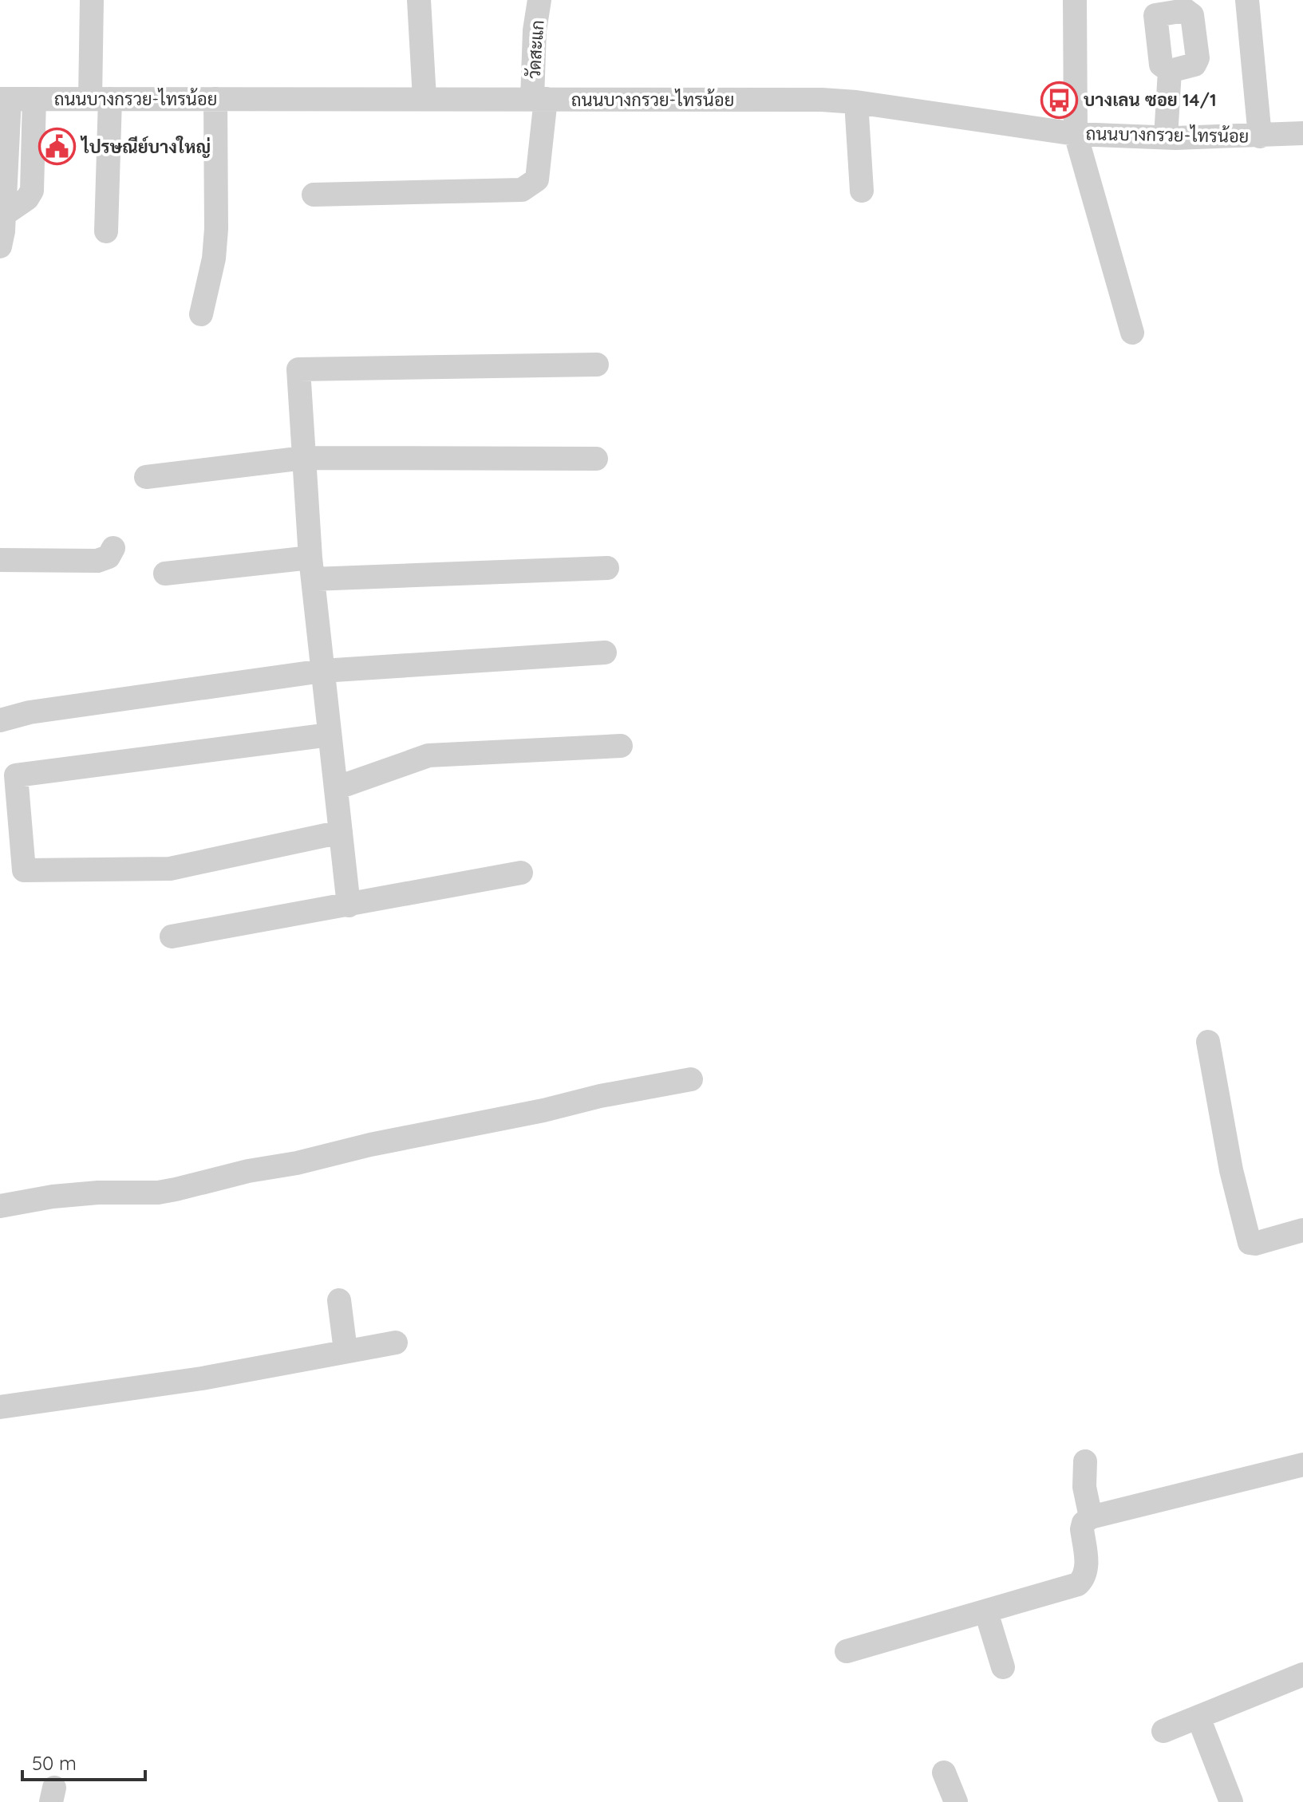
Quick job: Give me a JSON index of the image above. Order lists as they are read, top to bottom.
{
  "streets": {
    "street": ["วัดสะแก", "ถนนบางกรวย-ไทรน้อย"]
  },
  "crossings": [
    ["วัดสะแก", "ถนนบางกรวย-ไทรน้อย"]
  ],
  "places": {
    "bus stop": ["บางเลน ซอย 14/1"],
    "public building": ["ไปรษณีย์บางใหญ่"]
  },
  "scale_bar": "50 m"
}
